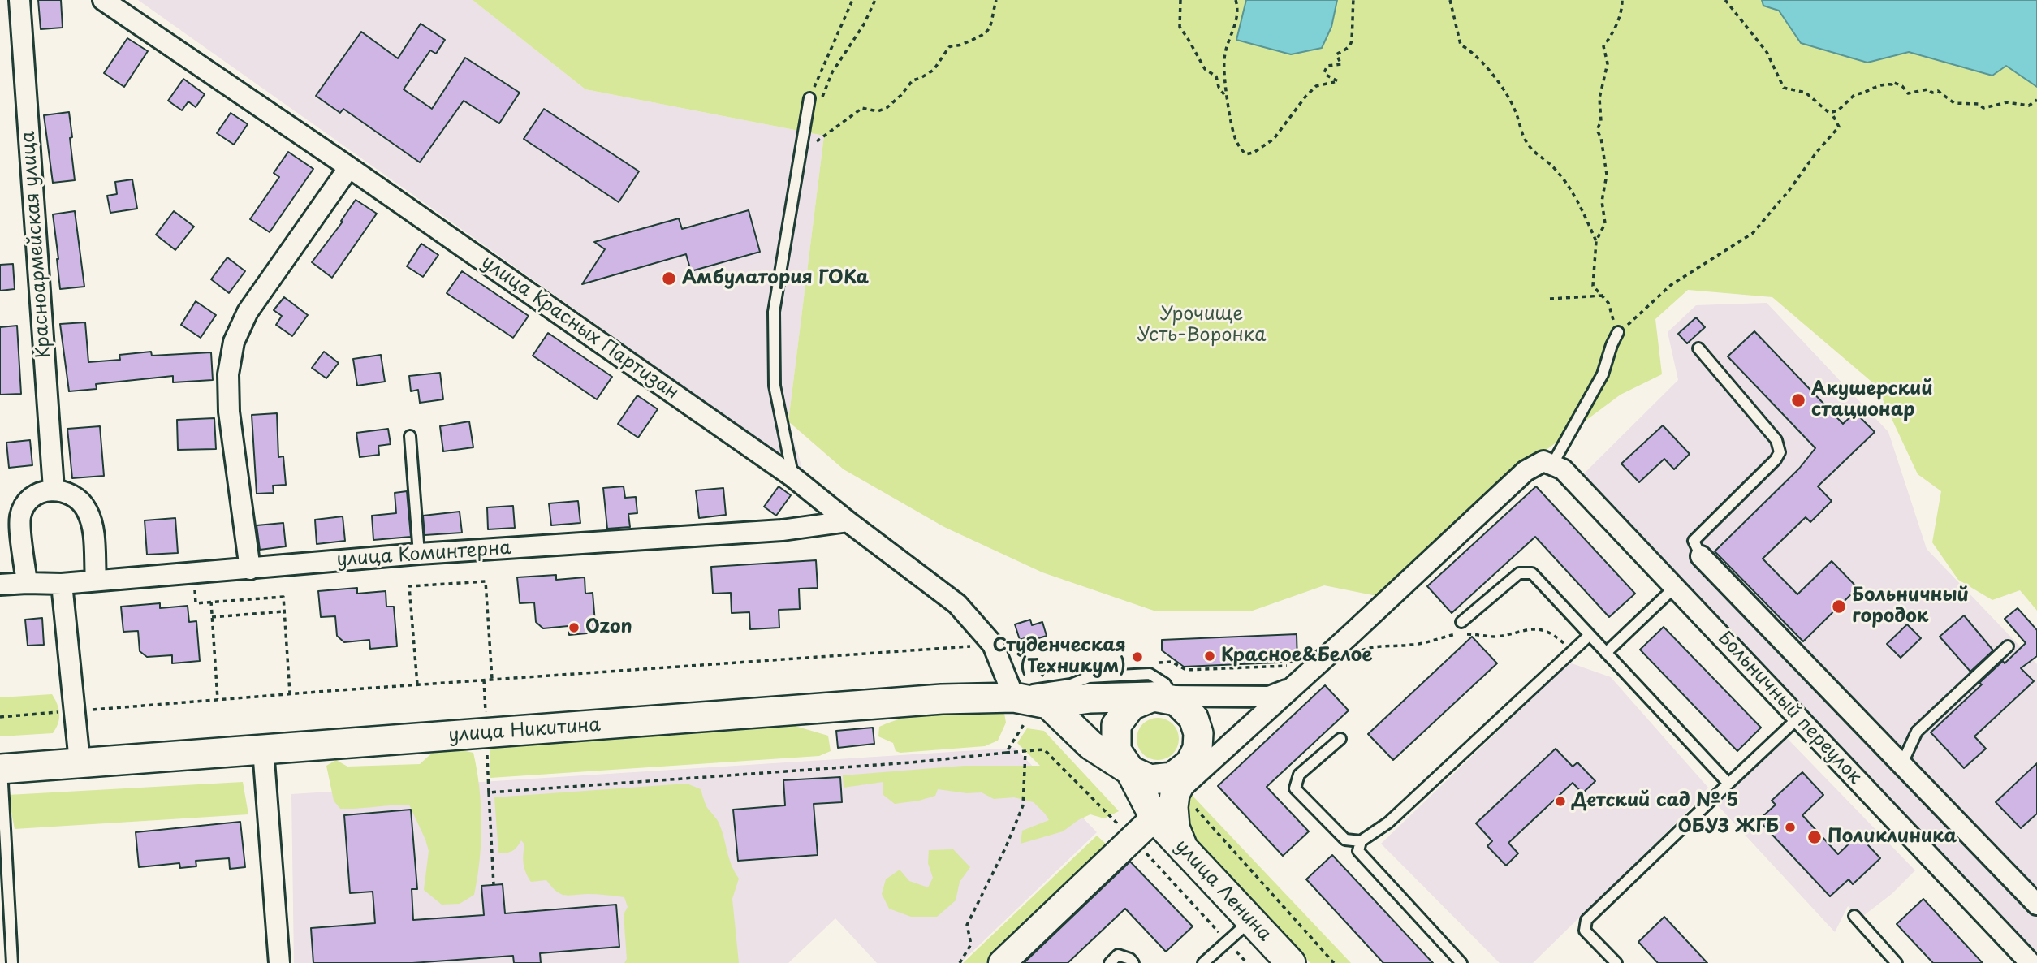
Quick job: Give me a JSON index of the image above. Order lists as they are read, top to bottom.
{
  "streets": {
    "main road": ["улица Никитина", "улица Ленина"],
    "street": [
      "Красноармейская улица",
      "улица Красных Партизан",
      "улица Коминтерна",
      "Больничный переулок"
    ]
  },
  "crossings": [
    ["Красноармейская улица", "улица Коминтерна"],
    ["улица Красных Партизан", "улица Коминтерна"],
    ["улица Красных Партизан", "улица Никитина"],
    ["улица Никитина", "улица Ленина"]
  ],
  "parks": ["Урочище Усть-Воронка"],
  "places": [
    "Амбулатория ГОКа",
    "Акушерский стационар",
    "Больничный городок",
    "Ozon",
    "Красное&Белое",
    "Студенческая (Техникум)",
    "Детский сад № 5",
    "ОБУЗ ЖГБ",
    "Поликлиника"
  ]
}
